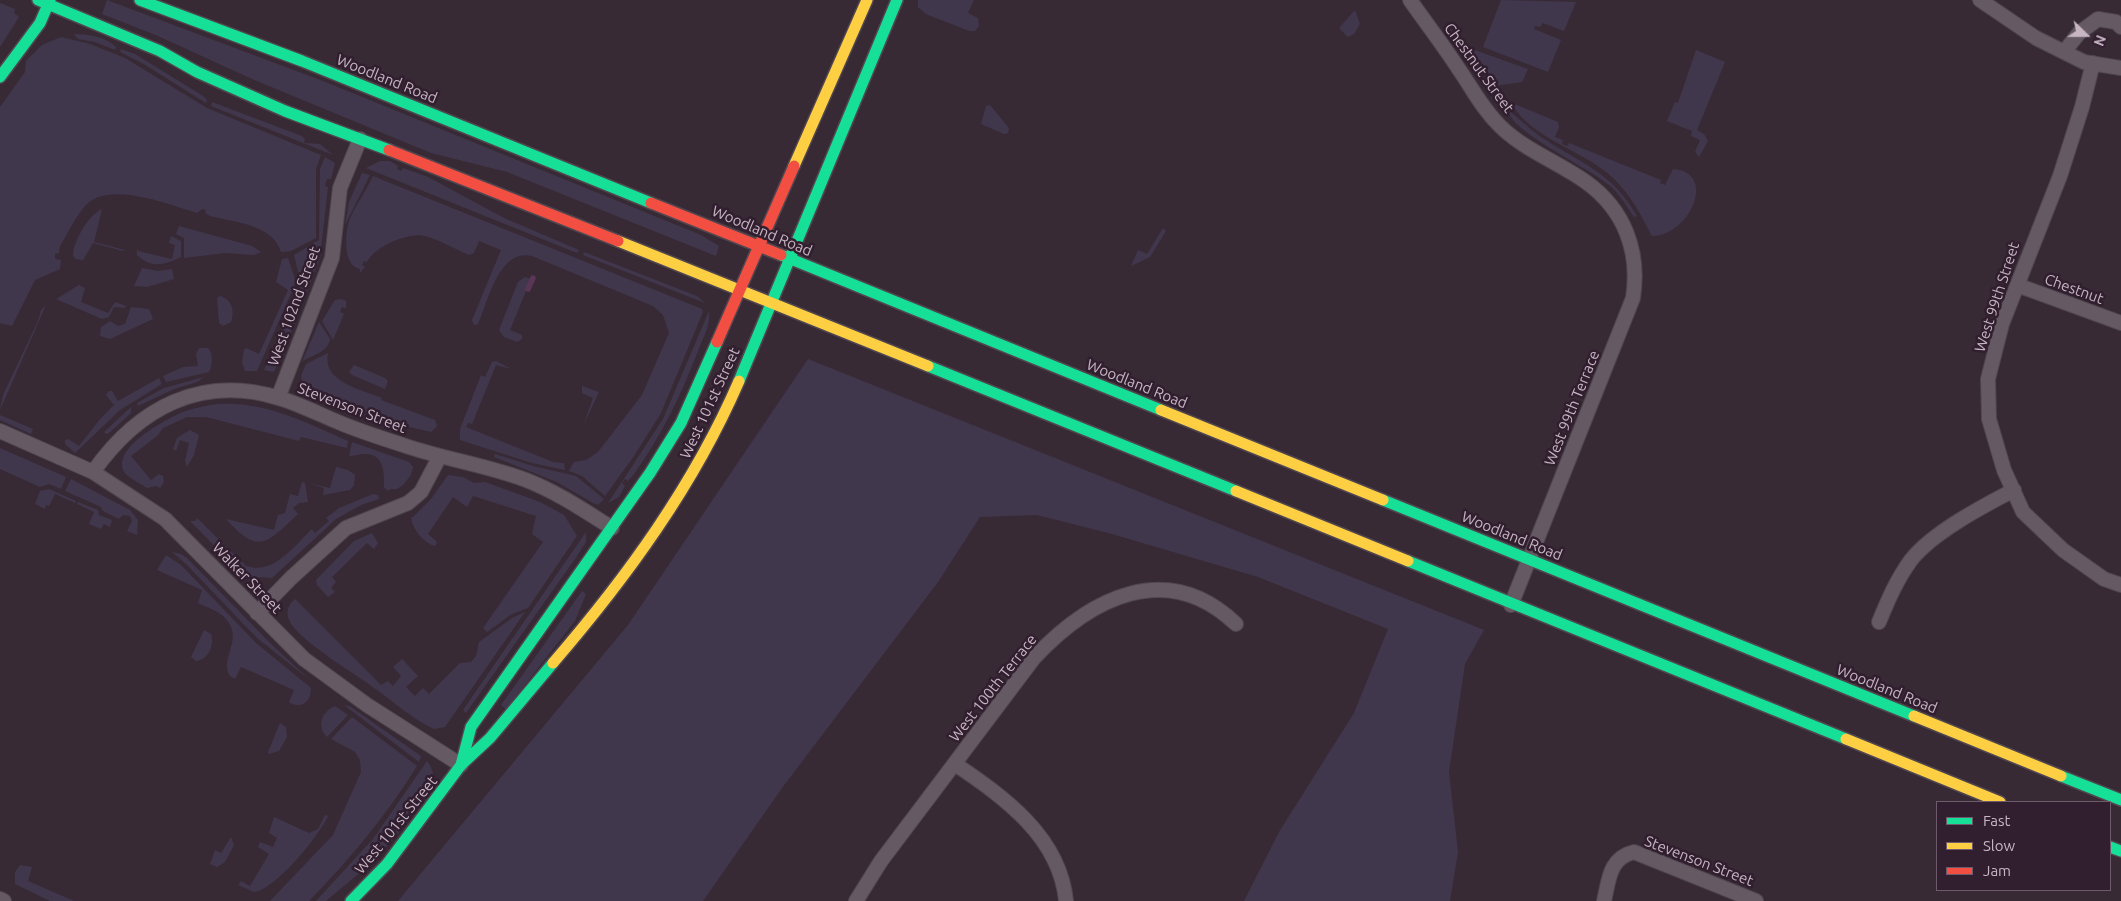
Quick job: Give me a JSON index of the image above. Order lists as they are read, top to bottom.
{
  "streets": {
    "main road": ["Woodland Road", "West 101st Street"],
    "street": [
      "Chestnut Street",
      "Chestnut",
      "West 99th Street",
      "West 102nd Street",
      "Stevenson Street",
      "West 99th Terrace",
      "Walker Street",
      "West 100th Terrace"
    ]
  },
  "crossings": [
    ["Chestnut Street", "West 99th Terrace"],
    ["Woodland Road", "West 101st Street"],
    ["Woodland Road", "West 99th Terrace"],
    ["Chestnut", "West 99th Street"],
    ["West 102nd Street", "Stevenson Street"],
    ["West 101st Street", "Stevenson Street"],
    ["West 101st Street", "Walker Street"],
    ["Stevenson Street", "Walker Street"]
  ],
  "legend": ["Fast", "Slow", "Jam"],
  "north": "right"
}
